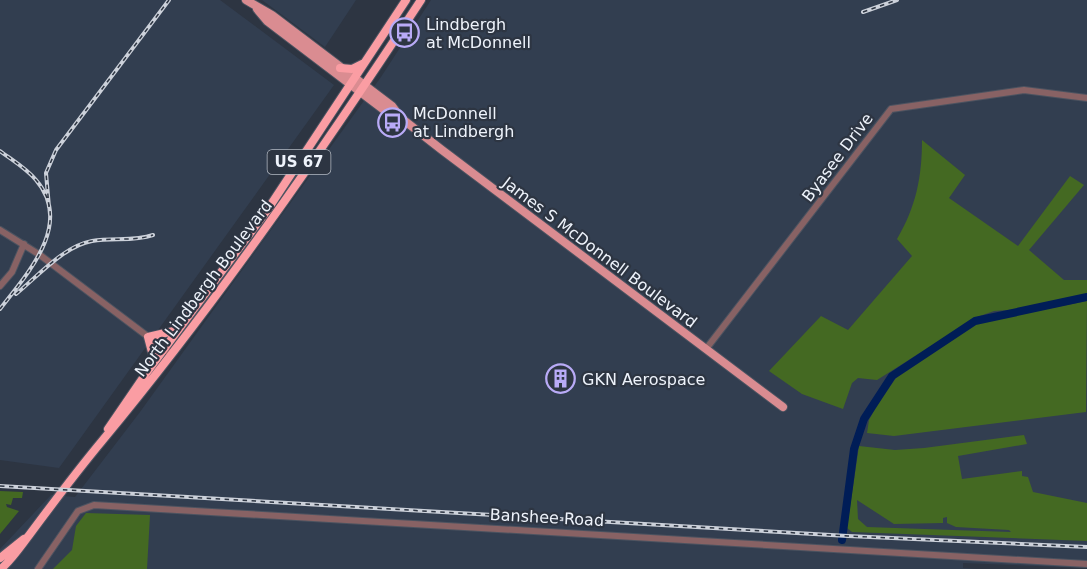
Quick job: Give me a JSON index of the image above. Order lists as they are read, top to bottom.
{
  "streets": {
    "highway": ["US 67", "North Lindbergh Boulevard"],
    "main road": ["James S McDonnell Boulevard"],
    "street": ["Byasee Drive", "Banshee Road"]
  },
  "crossings": [
    ["Byasee Drive", "James S McDonnell Boulevard"],
    ["James S McDonnell Boulevard", "North Lindbergh Boulevard"]
  ],
  "places": {
    "bus stop": ["Lindbergh at McDonnell", "McDonnell at Lindbergh"],
    "building": ["GKN Aerospace"]
  }
}
